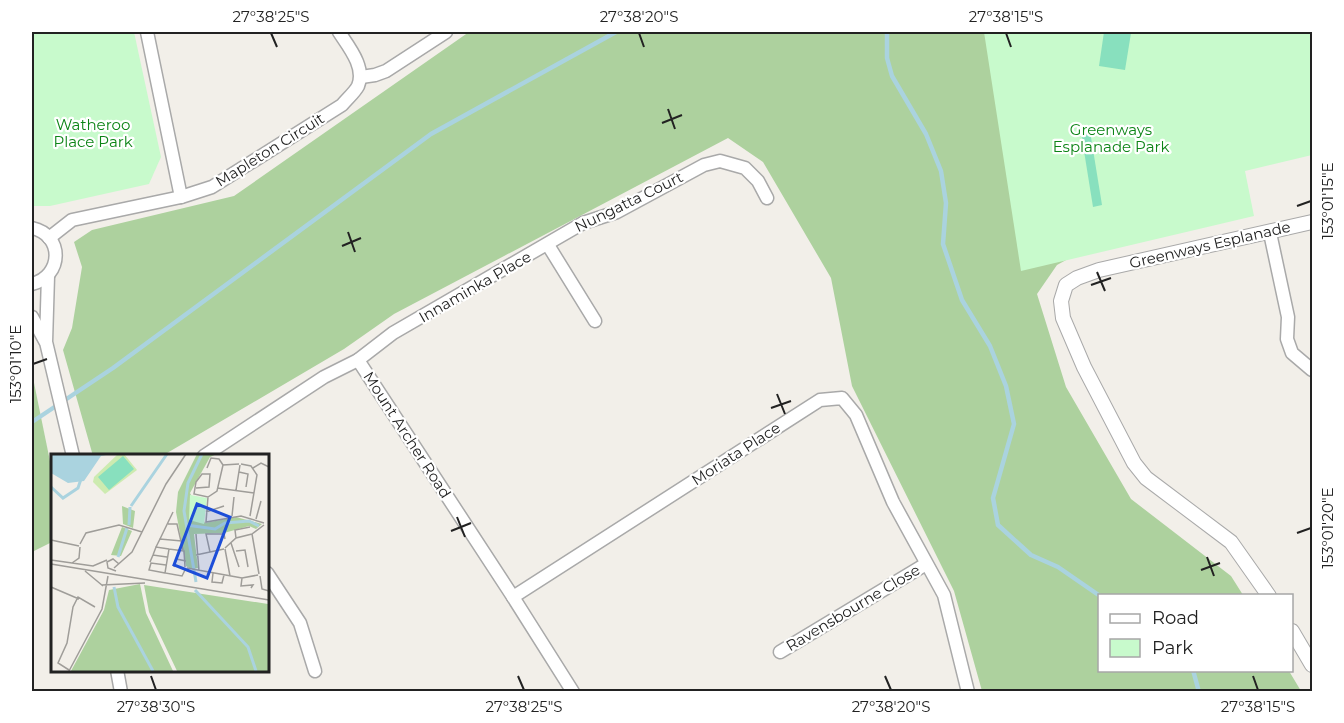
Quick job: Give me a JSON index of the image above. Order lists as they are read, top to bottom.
{
  "streets": {
    "street": [
      "Mapleton Circuit",
      "Nungatta Court",
      "Greenways Esplanade",
      "Innaminka Place",
      "Mount Archer Road",
      "Moriata Place",
      "Ravensbourne Close"
    ]
  },
  "crossings": [
    ["Nungatta Court", "Innaminka Place"],
    ["Innaminka Place", "Mount Archer Road"],
    ["Mount Archer Road", "Moriata Place"],
    ["Moriata Place", "Ravensbourne Close"]
  ],
  "parks": ["Watheroo Place Park", "Greenways Esplanade Park"],
  "legend": ["Road", "Park"],
  "coordinates": [
    "27°38'25\"S",
    "27°38'20\"S",
    "27°38'15\"S",
    "153°01'15\"E",
    "153°01'10\"E",
    "153°01'20\"E",
    "27°38'30\"S"
  ]
}
